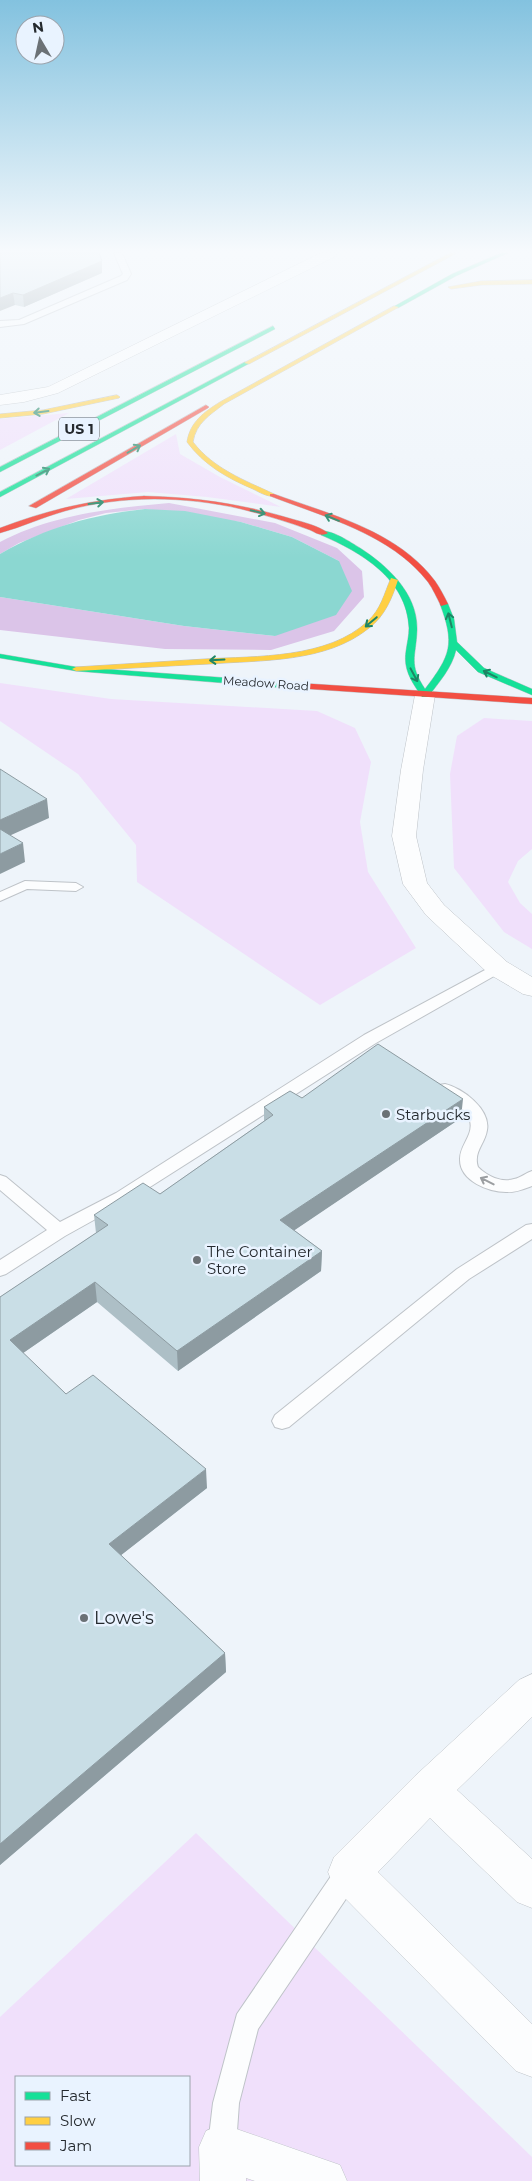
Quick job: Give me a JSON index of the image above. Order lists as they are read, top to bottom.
{
  "streets": {
    "main road": ["US 1", "Meadow Road"]
  },
  "places": ["Starbucks", "The Container Store", "Lowe's"],
  "legend": ["Fast", "Slow", "Jam"],
  "north": "top"
}
